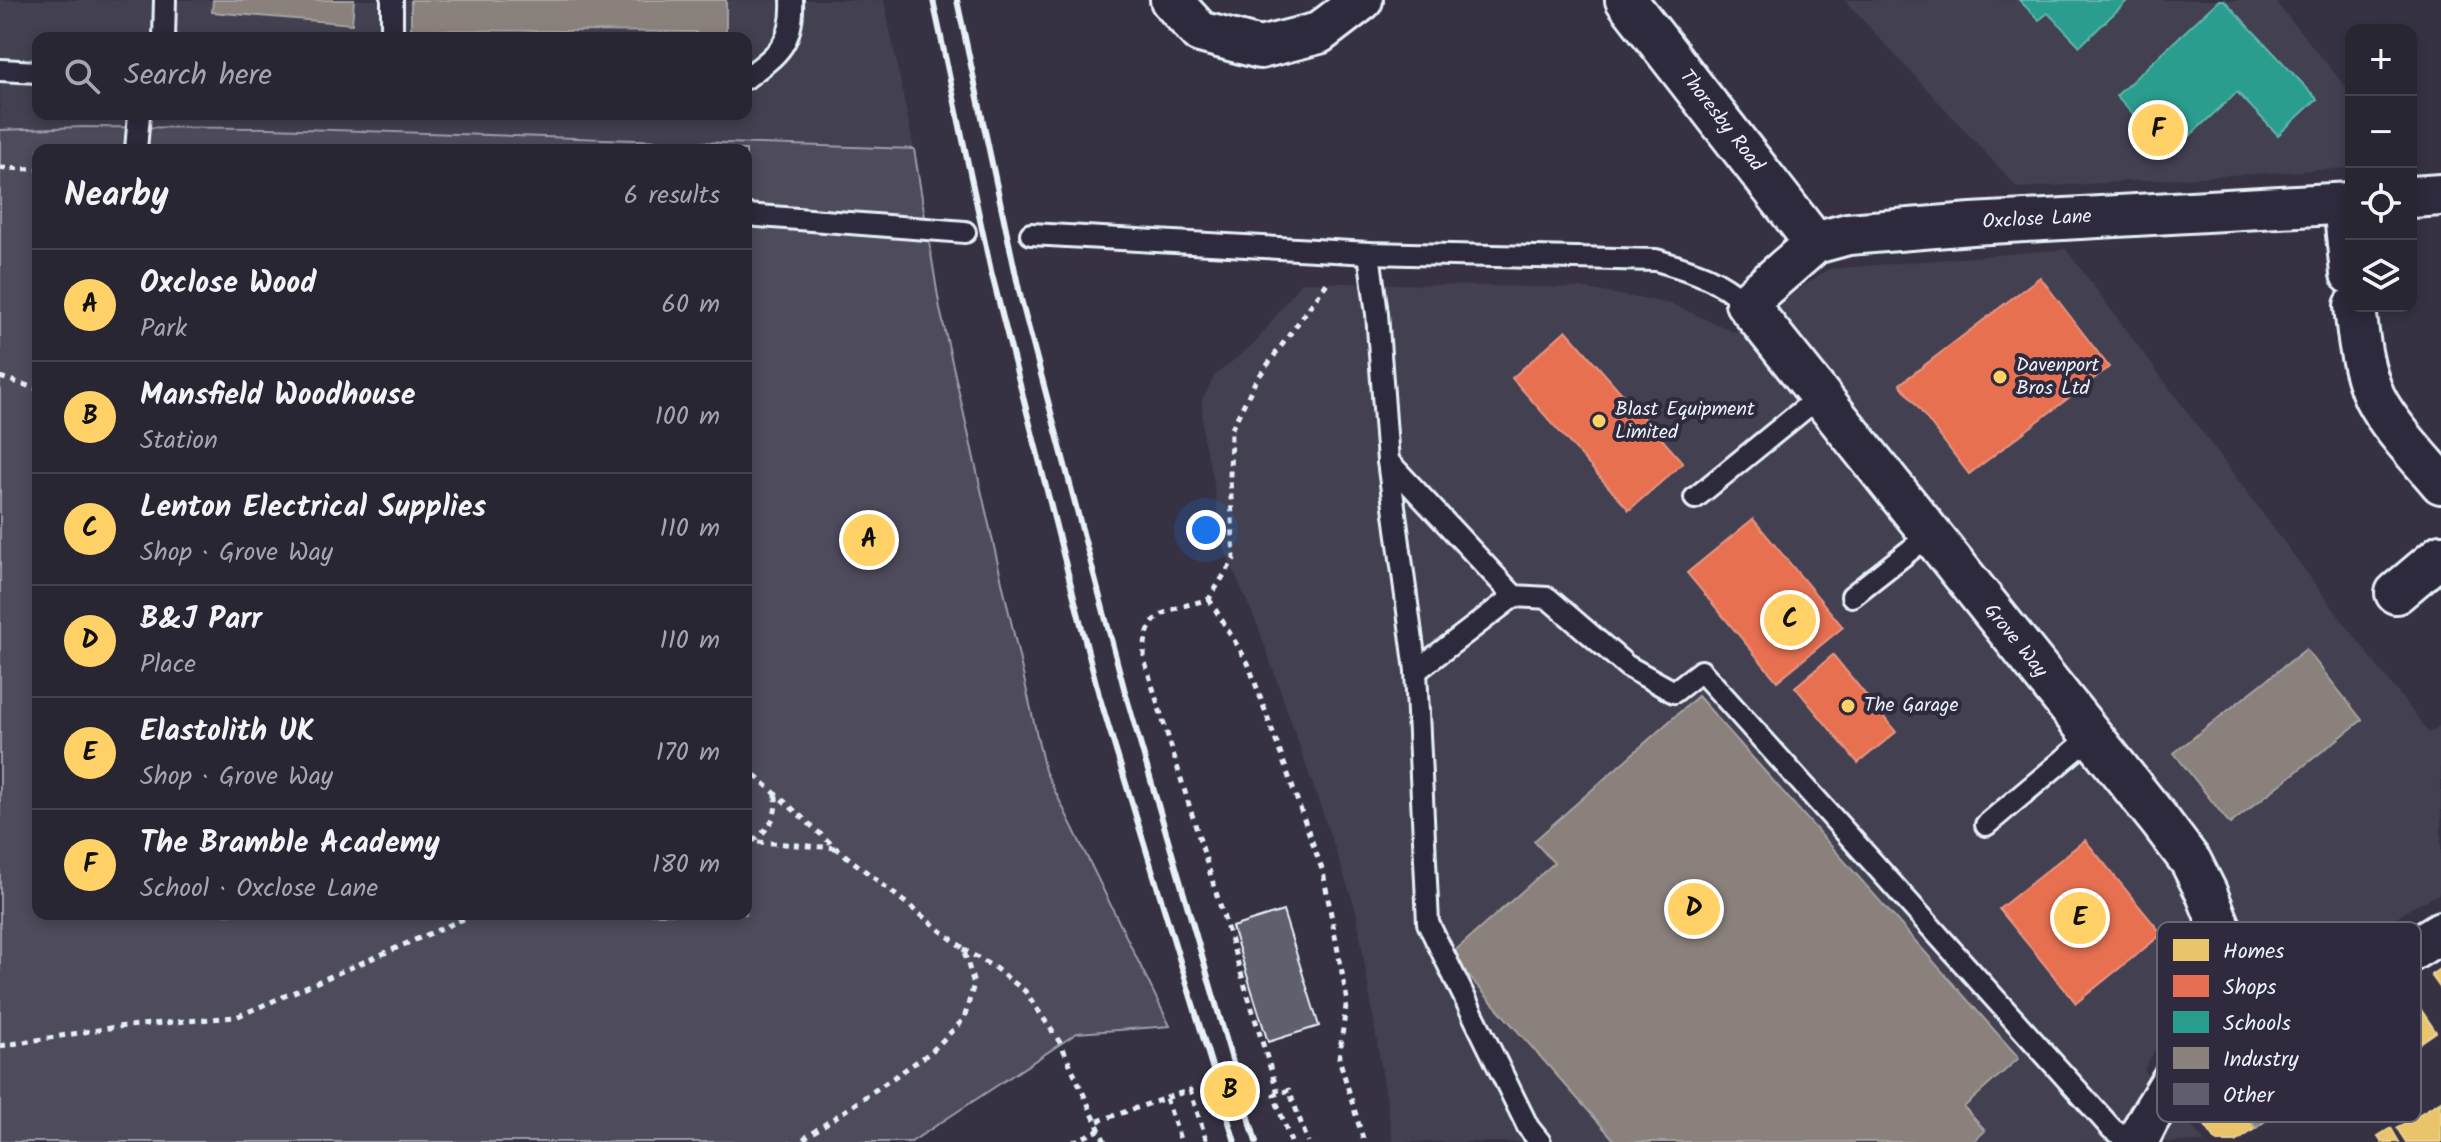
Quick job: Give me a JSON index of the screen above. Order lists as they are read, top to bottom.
{
  "streets": {
    "street": ["Thoresby Road", "Oxclose Lane", "Grove Way"]
  },
  "crossings": [
    ["Thoresby Road", "Oxclose Lane"],
    ["Oxclose Lane", "Grove Way"]
  ],
  "places": ["Davenport Bros Ltd", "Blast Equipment Limited", "The Garage"],
  "legend": [
    "Homes",
    "Shops",
    "Schools",
    "Industry",
    "Other"
  ],
  "page": {
    "map_buttons": ["+", "−"],
    "search": "Search here",
    "pins": [
      "F",
      "A",
      "C",
      "D",
      "E",
      "B"
    ],
    "heading": ["Nearby", "6 results"],
    "list": [
      {
        "mark": "A",
        "name": "Oxclose Wood",
        "note": "Park",
        "value": "60 m"
      },
      {
        "mark": "B",
        "name": "Mansfield Woodhouse",
        "note": "Station",
        "value": "100 m"
      },
      {
        "mark": "C",
        "name": "Lenton Electrical Supplies",
        "note": "Shop · Grove Way",
        "value": "110 m"
      },
      {
        "mark": "D",
        "name": "B&J Parr",
        "note": "Place",
        "value": "110 m"
      },
      {
        "mark": "E",
        "name": "Elastolith UK",
        "note": "Shop · Grove Way",
        "value": "170 m"
      },
      {
        "mark": "F",
        "name": "The Bramble Academy",
        "note": "School · Oxclose Lane",
        "value": "180 m"
      }
    ]
  }
}
